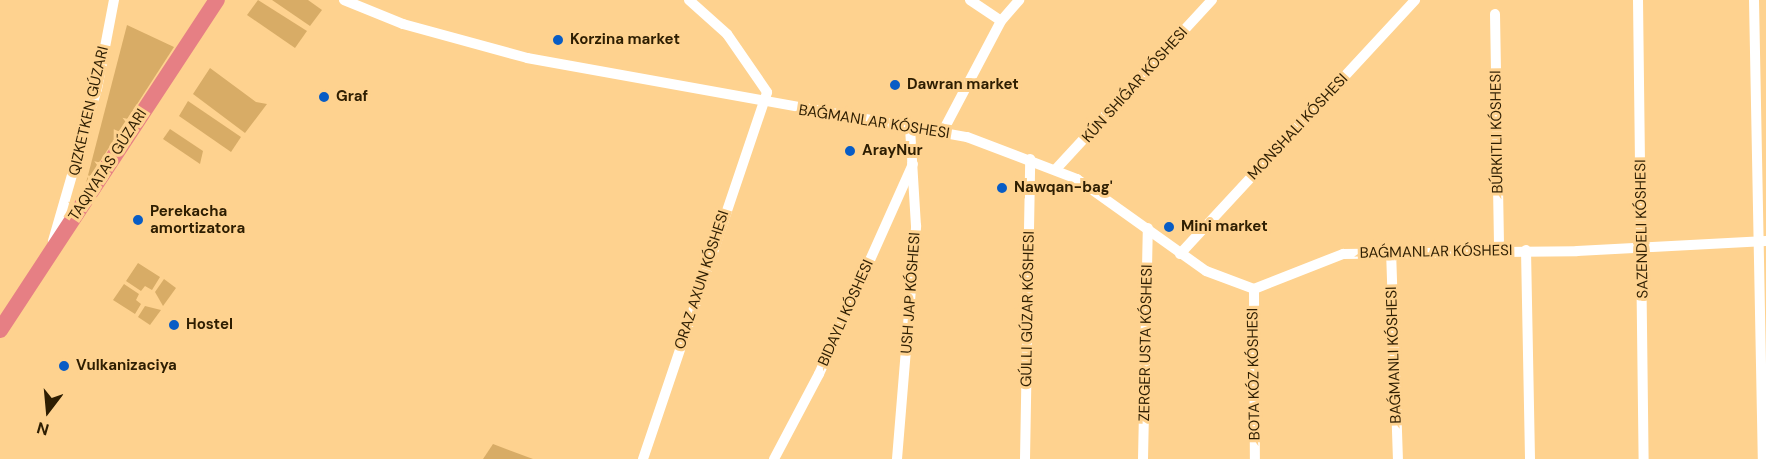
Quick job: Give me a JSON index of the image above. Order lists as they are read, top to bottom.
{
  "streets": {
    "street": [
      "BAǴMANLAR KÓSHESI",
      "BÚRKITLI KÓSHESI",
      "SAZENDELI KÓSHESI",
      "ORAZ AXUN KÓSHESI",
      "USH JAP KÓSHESI",
      "GÚLLI GÚZAR KÓSHESI",
      "ZERGER USTA KÓSHESI",
      "BOTA KÓZ KÓSHESI"
    ]
  },
  "crossings": [
    ["BAǴMANLAR KÓSHESI", "BÚRKITLI KÓSHESI"],
    ["BAǴMANLAR KÓSHESI", "SAZENDELI KÓSHESI"],
    ["BAǴMANLAR KÓSHESI", "ORAZ AXUN KÓSHESI"],
    ["BAǴMANLAR KÓSHESI", "USH JAP KÓSHESI"],
    ["BAǴMANLAR KÓSHESI", "GÚLLI GÚZAR KÓSHESI"],
    ["BAǴMANLAR KÓSHESI", "ZERGER USTA KÓSHESI"],
    ["BAǴMANLAR KÓSHESI", "BOTA KÓZ KÓSHESI"]
  ],
  "places": [
    "Korzina market",
    "Dawran market",
    "Graf",
    "ArayNur",
    "Nawqan-bag'",
    "Perekacha amortizatora",
    "Mini market",
    "Hostel",
    "Vulkanizaciya"
  ],
  "north": "bottom"
}
